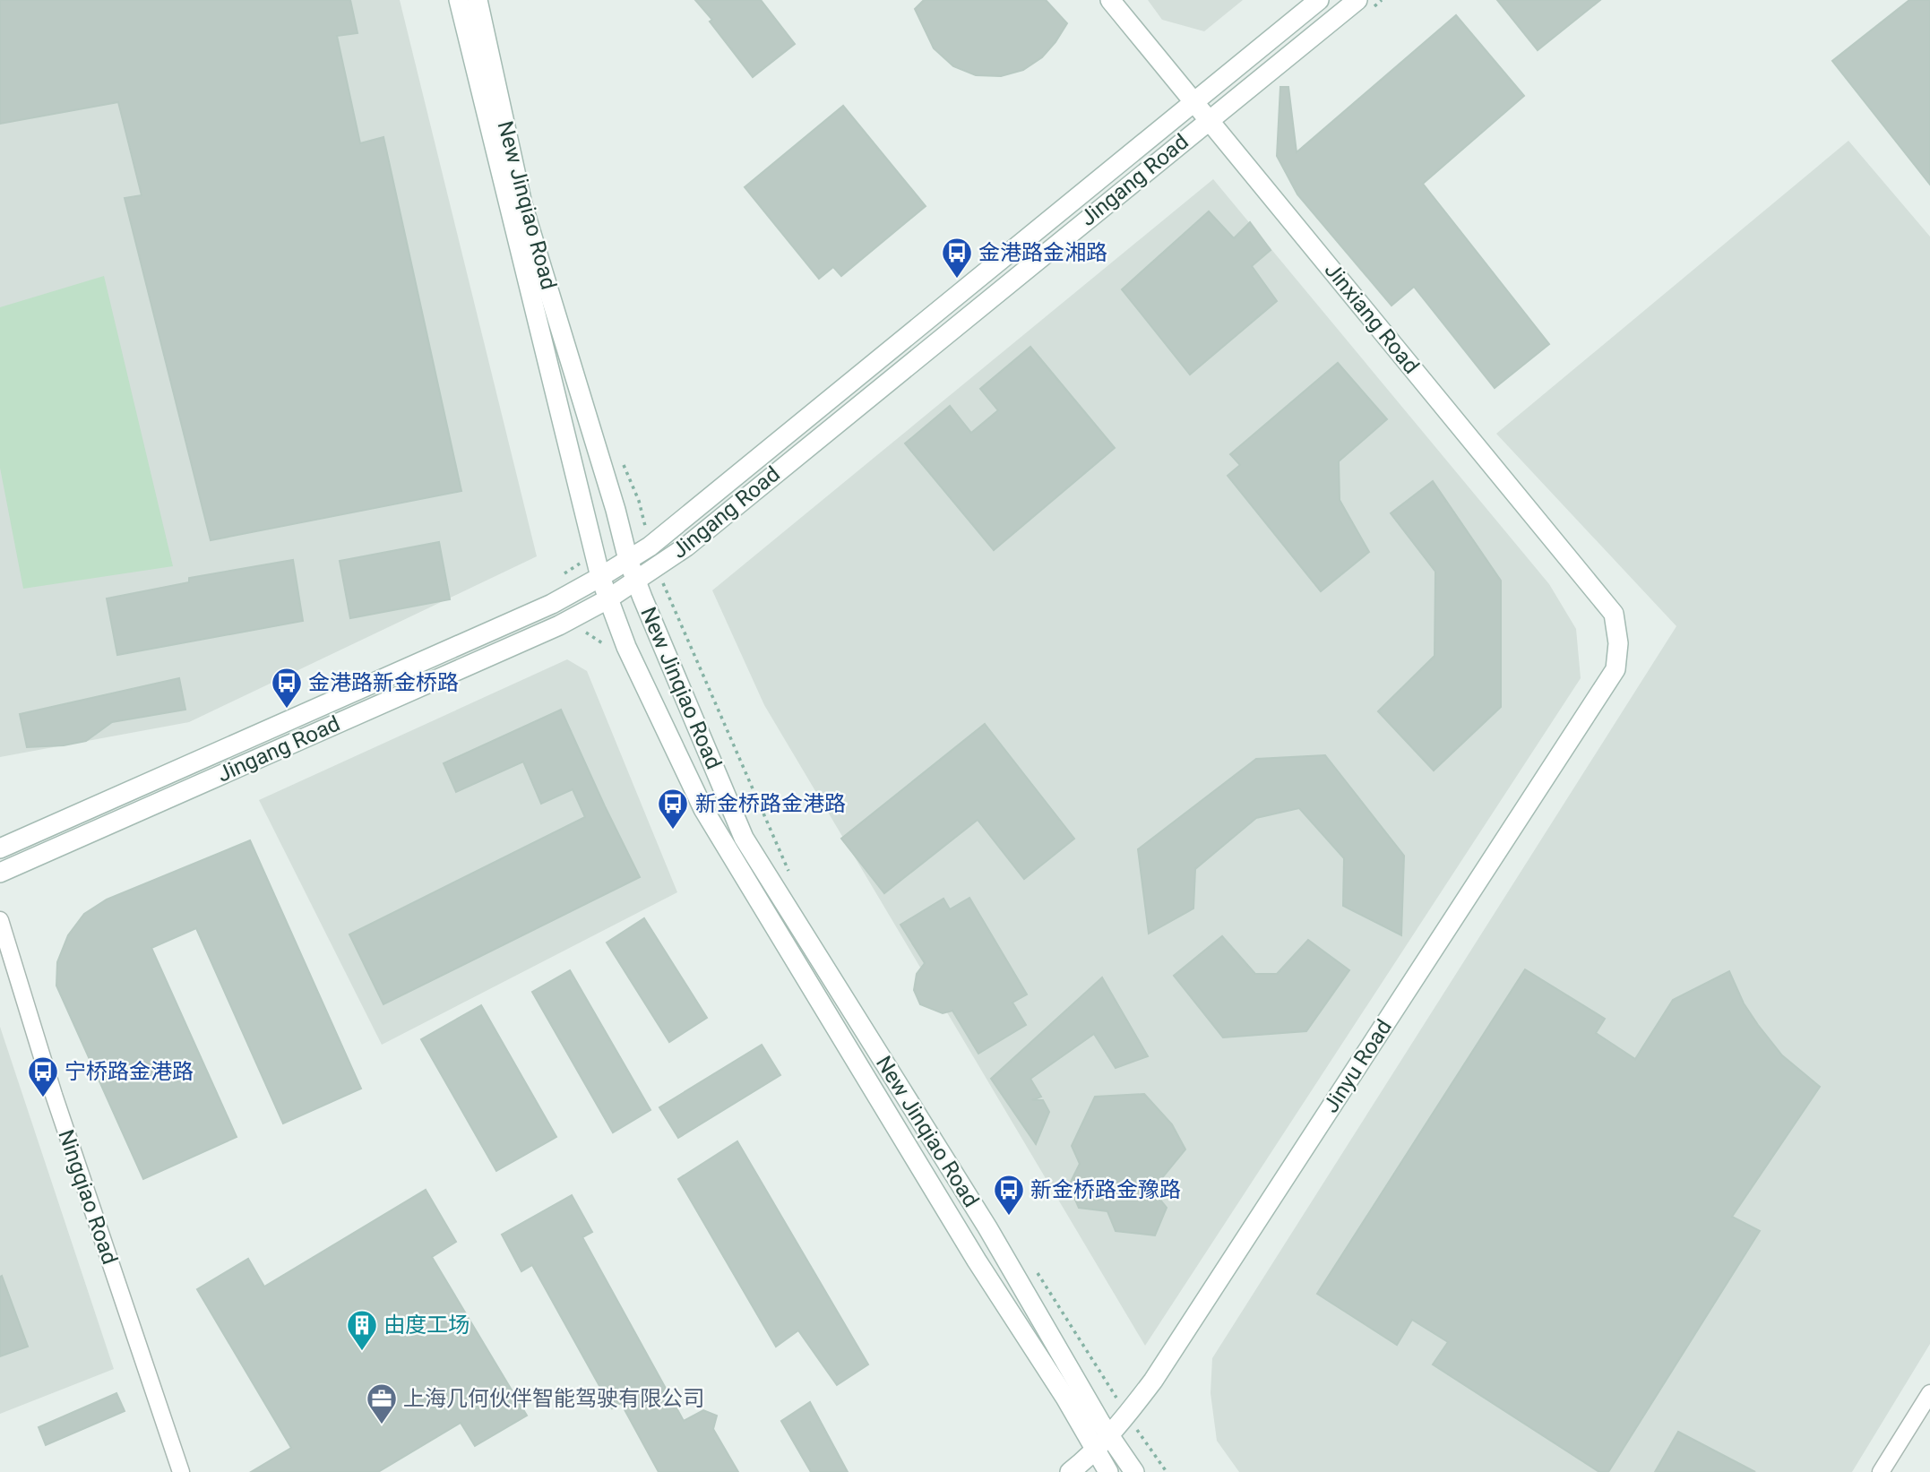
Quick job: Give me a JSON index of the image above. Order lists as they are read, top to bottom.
{
  "streets": {
    "street": [
      "Jingang Road",
      "New Jinqiao Road",
      "Jinxiang Road",
      "Jinyu Road",
      "Ningqiao Road"
    ]
  },
  "crossings": [
    ["Jingang Road", "New Jinqiao Road"],
    ["Jingang Road", "Jinxiang Road"],
    ["New Jinqiao Road", "Jinyu Road"],
    ["Jinxiang Road", "Jinyu Road"]
  ],
  "places": {
    "bus stop": [
      "金港路金湘路",
      "金港路新金桥路",
      "新金桥路金港路",
      "宁桥路金港路",
      "新金桥路金豫路"
    ],
    "building": ["由度工场"],
    "office": ["上海几何伙伴智能驾驶有限公司"]
  }
}
